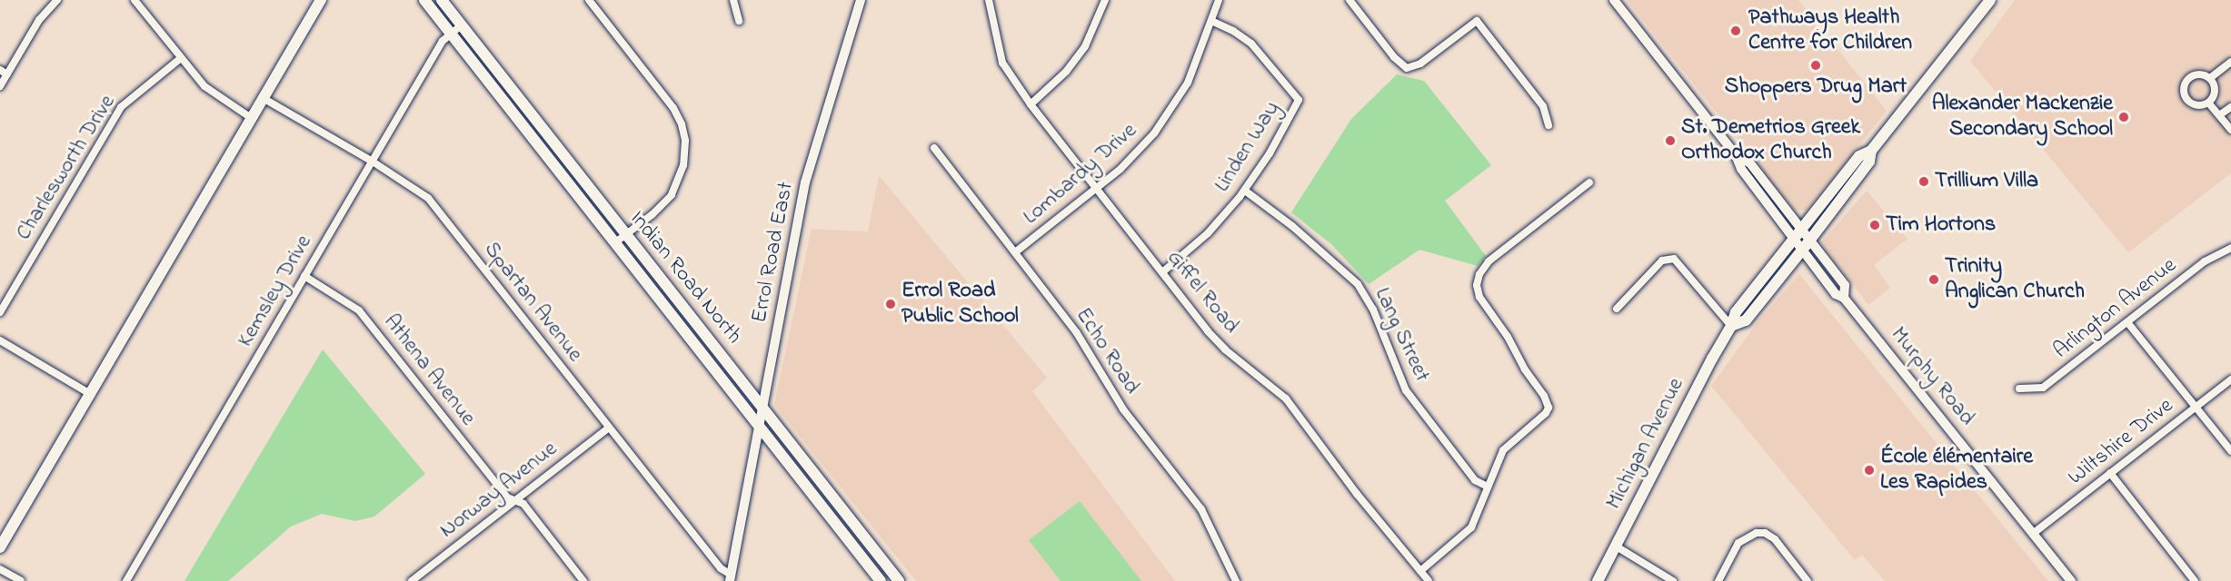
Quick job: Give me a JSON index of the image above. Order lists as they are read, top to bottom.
{
  "streets": {
    "main road": ["Indian Road North", "Michigan Avenue"],
    "street": [
      "Linden Way",
      "Charlesworth Drive",
      "Lombardy Drive",
      "Errol Road East",
      "Kemsley Drive",
      "Giffel Road",
      "Spartan Avenue",
      "Arlington Avenue",
      "Lang Street",
      "Echo Road",
      "Athena Avenue",
      "Murphy Road",
      "Wiltshire Drive",
      "Norway Avenue"
    ]
  },
  "crossings": [
    ["Linden Way", "Lombardy Drive"],
    ["Linden Way", "Giffel Road"],
    ["Linden Way", "Lang Street"],
    ["Lombardy Drive", "Giffel Road"],
    ["Lombardy Drive", "Echo Road"],
    ["Errol Road East", "Indian Road North"],
    ["Errol Road East", "Spartan Avenue"],
    ["Indian Road North", "Kemsley Drive"],
    ["Kemsley Drive", "Spartan Avenue"],
    ["Kemsley Drive", "Athena Avenue"],
    ["Spartan Avenue", "Norway Avenue"],
    ["Athena Avenue", "Norway Avenue"],
    ["Murphy Road", "Wiltshire Drive"],
    ["Murphy Road", "Michigan Avenue"]
  ],
  "places": [
    "Pathways Health Centre for Children",
    "Shoppers Drug Mart",
    "Alexander Mackenzie Secondary School",
    "St. Demetrios Greek Orthodox Church",
    "Trillium Villa",
    "Tim Hortons",
    "Trinity Anglican Church",
    "Errol Road Public School",
    "École élémentaire Les Rapides"
  ]
}
